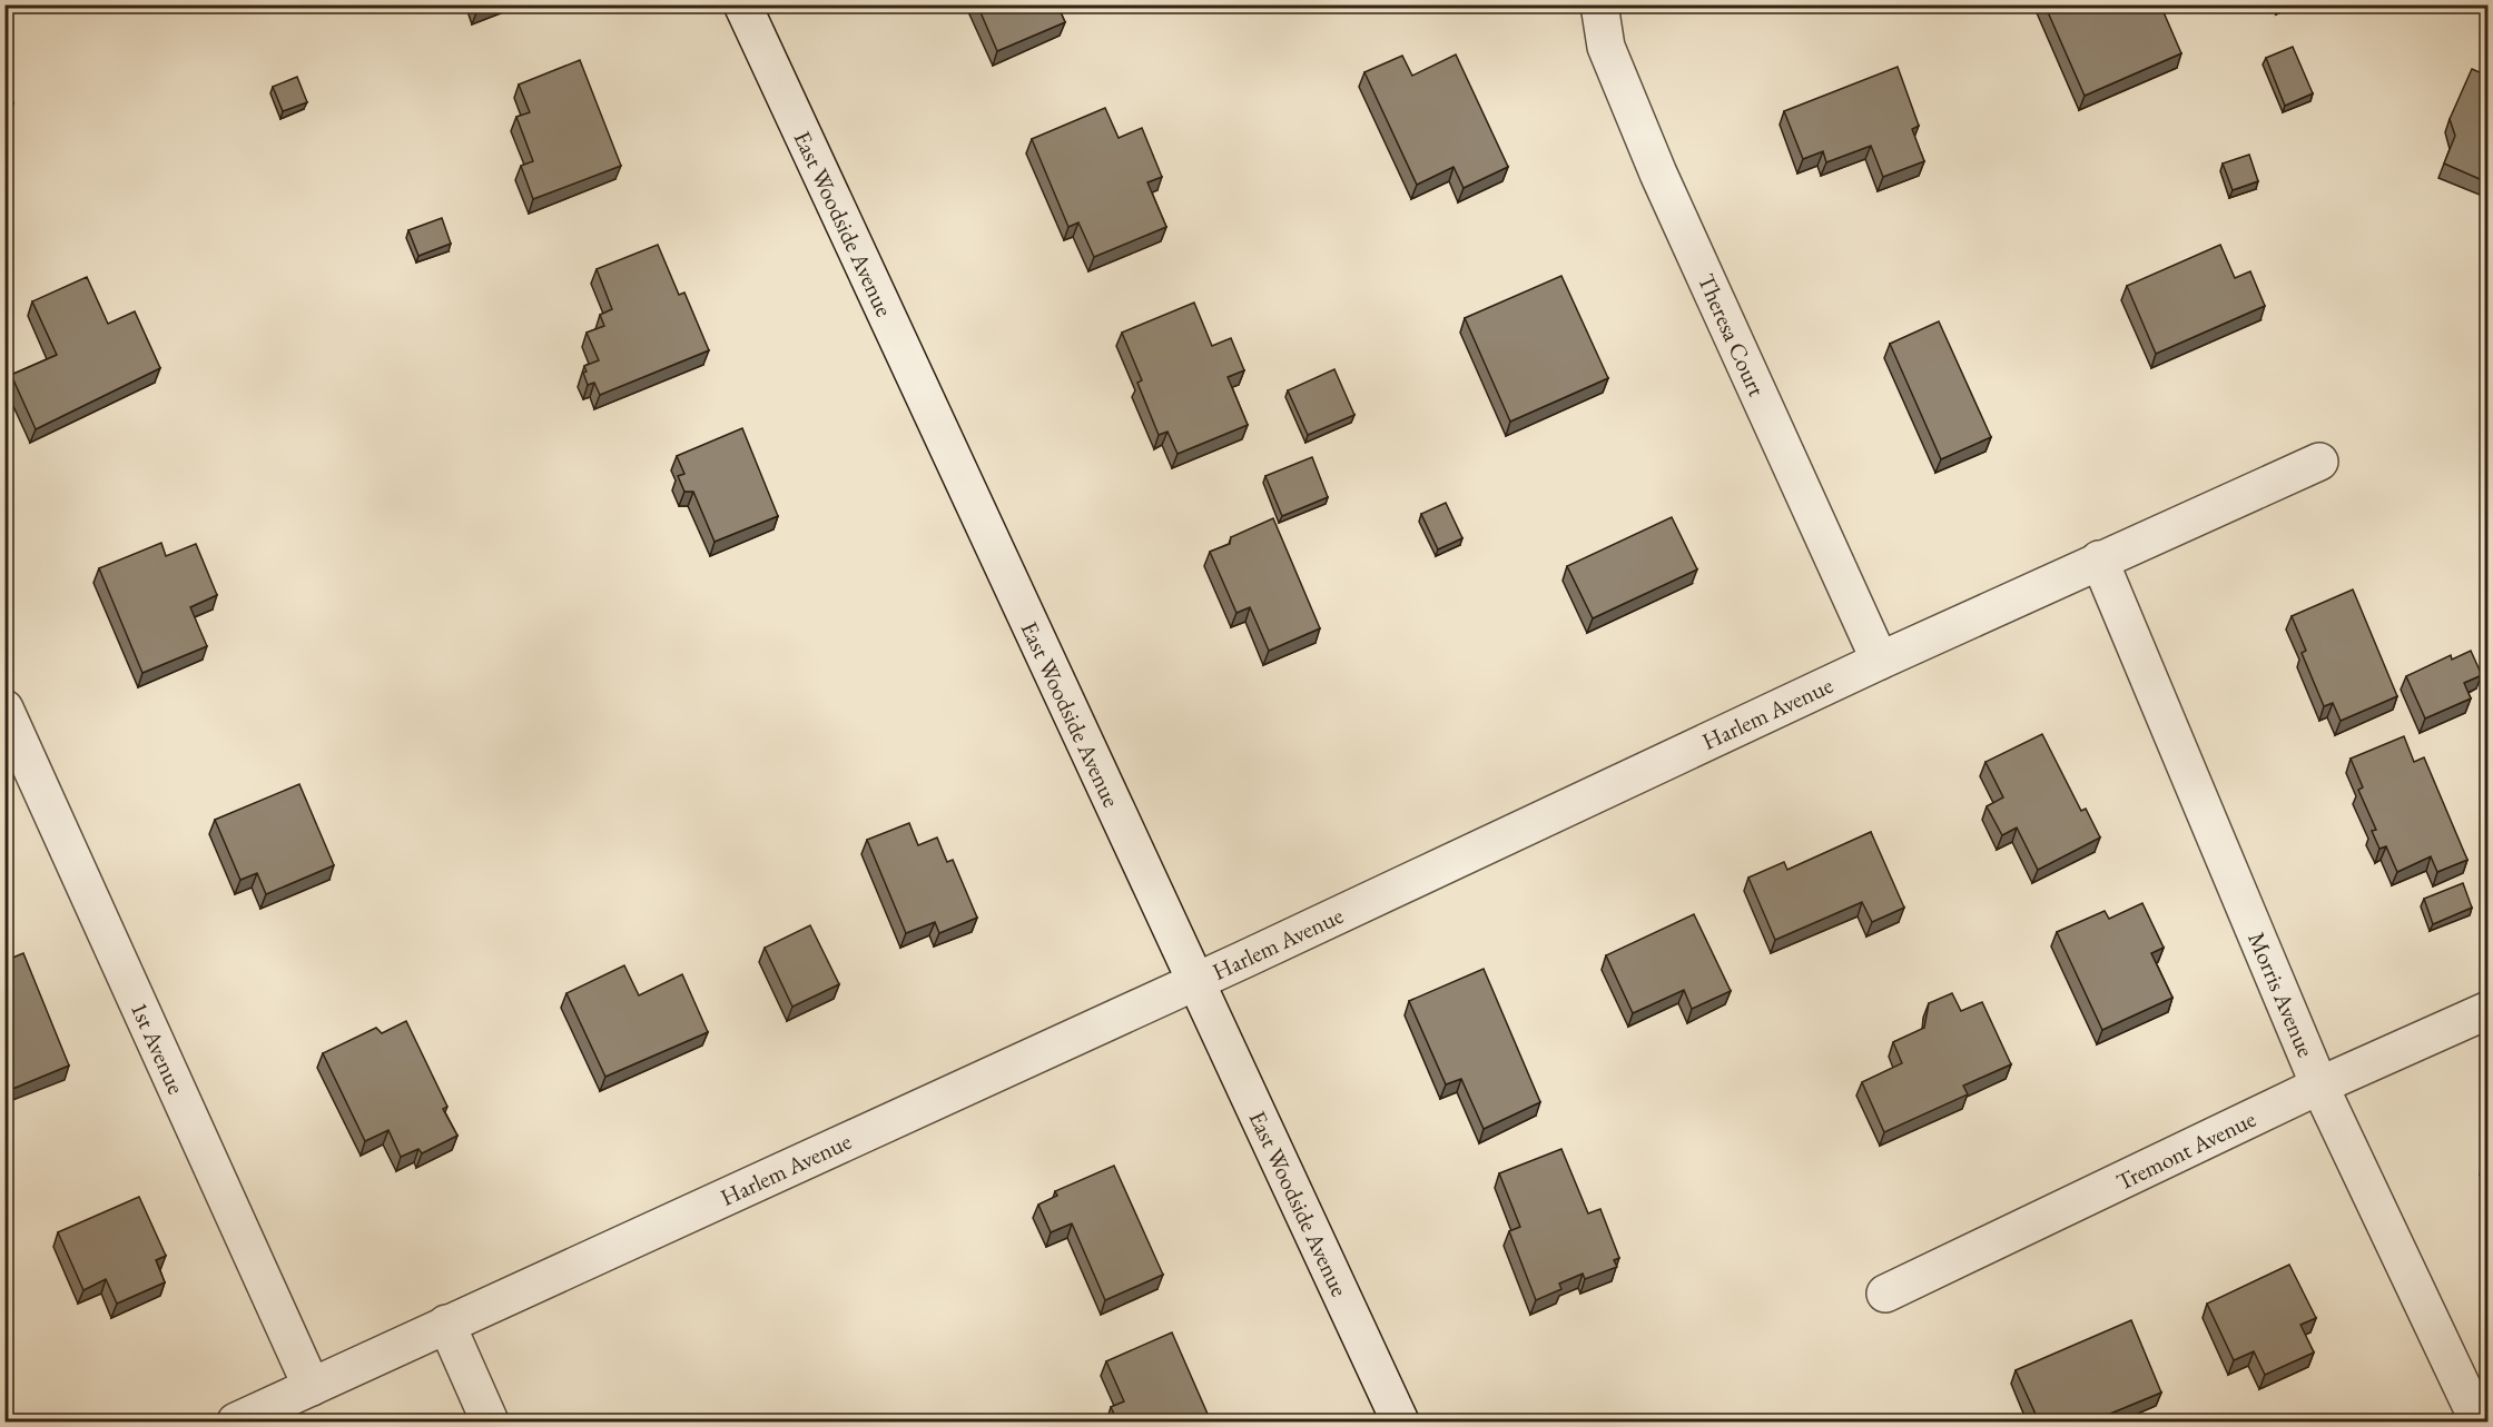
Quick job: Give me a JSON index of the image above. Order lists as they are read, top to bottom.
{
  "streets": {
    "street": [
      "East Woodside Avenue",
      "Theresa Court",
      "Harlem Avenue",
      "Morris Avenue",
      "1st Avenue",
      "Tremont Avenue"
    ]
  },
  "crossings": [
    ["East Woodside Avenue", "Harlem Avenue"],
    ["Theresa Court", "Harlem Avenue"],
    ["Harlem Avenue", "Morris Avenue"],
    ["Harlem Avenue", "1st Avenue"],
    ["Morris Avenue", "Tremont Avenue"]
  ]
}
